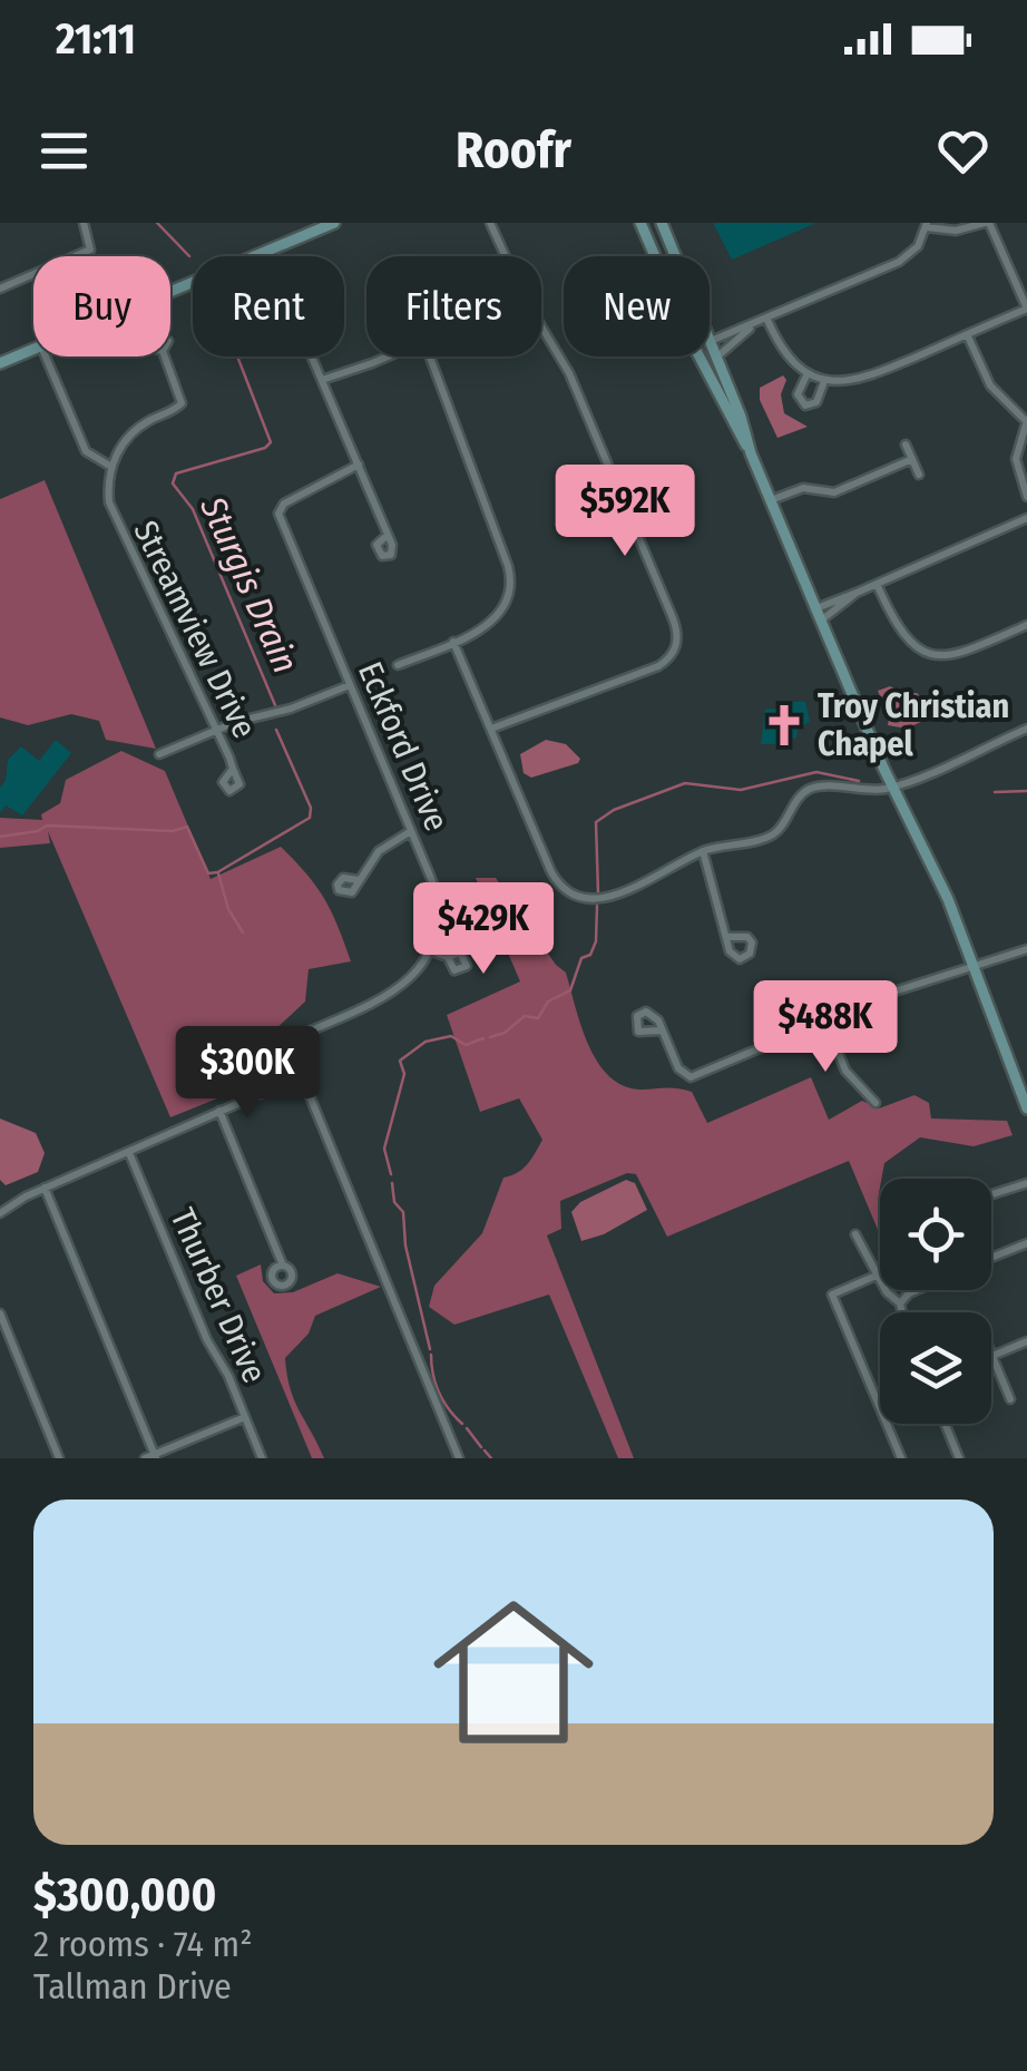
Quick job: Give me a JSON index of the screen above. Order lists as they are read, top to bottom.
{
  "streets": {
    "street": ["Streamview Drive", "Eckford Drive", "Thurber Drive"]
  },
  "water": ["Sturgis Drain"],
  "places": {
    "church": ["Troy Christian Chapel"]
  },
  "page": {
    "status": "21:11",
    "header": "Roofr",
    "chip": [
      "Buy",
      "Rent",
      "Filters",
      "New"
    ],
    "price": [
      "$592K",
      "$429K",
      "$488K",
      "$300K"
    ],
    "list": [
      {
        "name": "$300,000",
        "note": "2 rooms · 74 m² · Tallman Drive"
      }
    ]
  }
}
